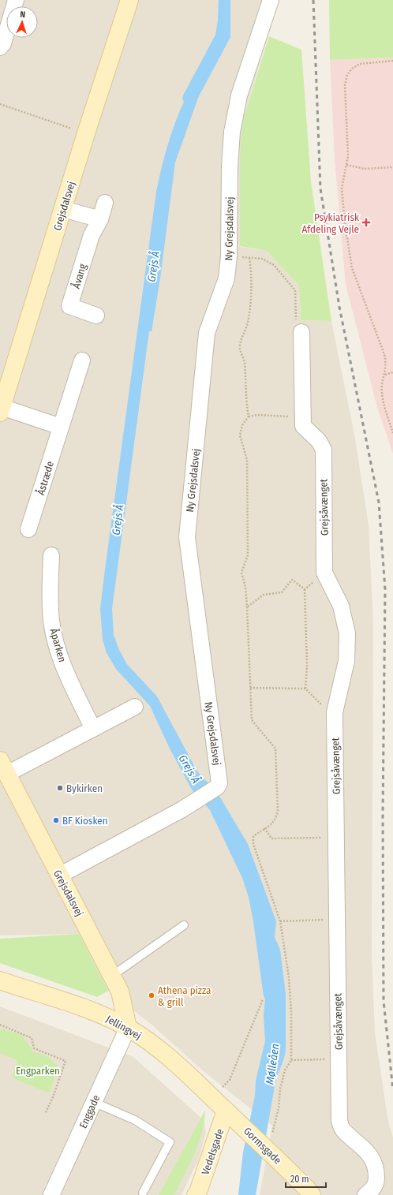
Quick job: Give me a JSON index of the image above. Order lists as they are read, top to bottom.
{
  "streets": {
    "street": [
      "Grejsdalsvej",
      "Ny Grejsdalsvej",
      "Åvang",
      "Åstræde",
      "Grejsåvænget",
      "Åparken",
      "Jellingvej",
      "Enggade",
      "Gormsgade",
      "Vedelsgade"
    ]
  },
  "crossings": [
    ["Grejsdalsvej", "Ny Grejsdalsvej"],
    ["Grejsdalsvej", "Jellingvej"],
    ["Grejsdalsvej", "Enggade"],
    ["Jellingvej", "Enggade"],
    ["Jellingvej", "Gormsgade"],
    ["Jellingvej", "Vedelsgade"],
    ["Gormsgade", "Vedelsgade"]
  ],
  "water": ["Grejs Å", "Mølleåen"],
  "parks": ["Engparken"],
  "places": {
    "health": ["Psykiatrisk Afdeling Vejle"],
    "other": ["Bykirken", "BF Kiosken", "Athena pizza & grill"]
  },
  "scale_bar": "20 m",
  "north": "top"
}
